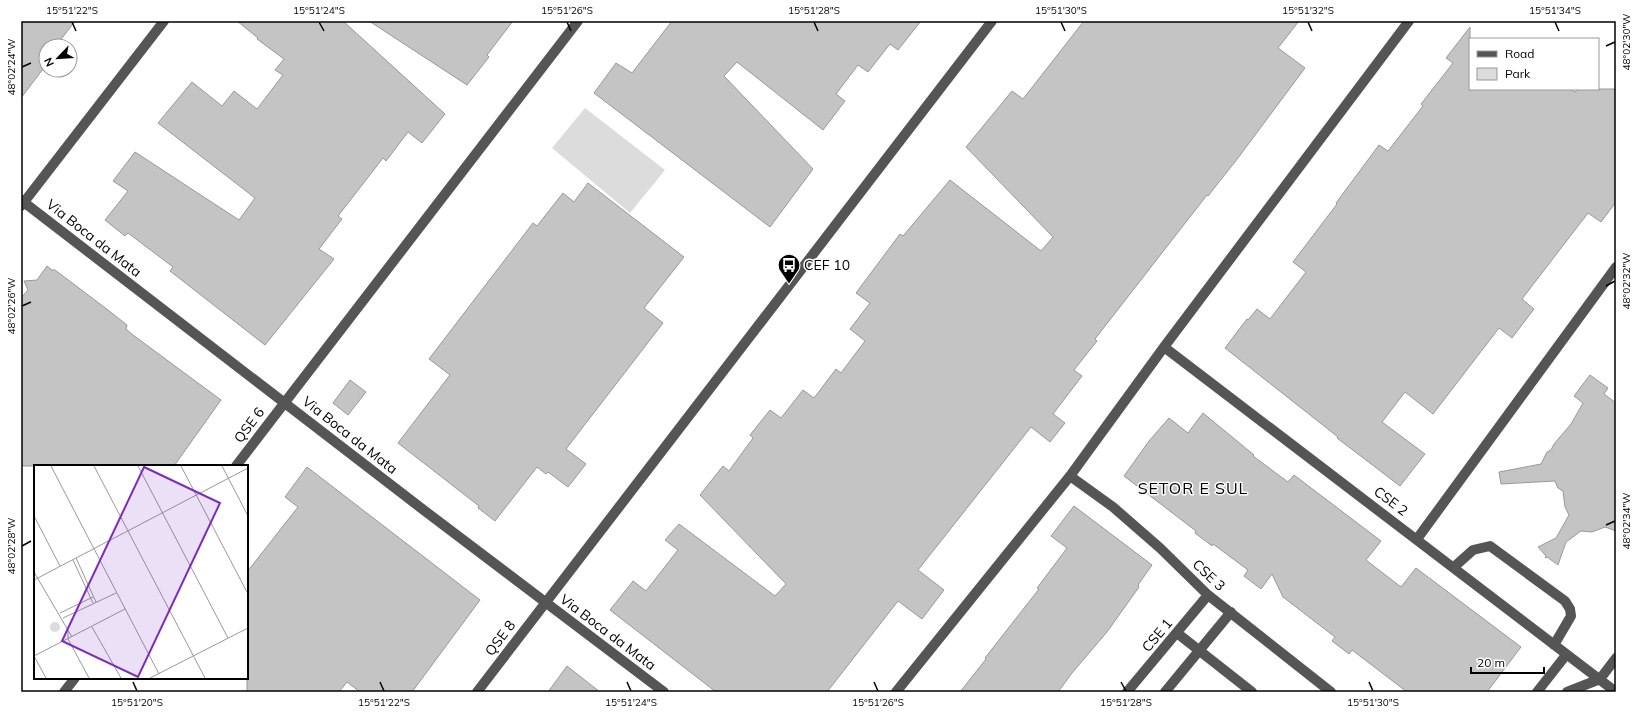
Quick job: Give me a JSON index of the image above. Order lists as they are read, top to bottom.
{
  "streets": {
    "street": [
      "Via Boca da Mata",
      "QSE 6",
      "CSE 2",
      "CSE 3",
      "CSE 1",
      "QSE 8"
    ]
  },
  "crossings": [
    ["Via Boca da Mata", "QSE 6"],
    ["Via Boca da Mata", "QSE 8"],
    ["CSE 3", "CSE 1"]
  ],
  "districts": ["SETOR E SUL"],
  "places": {
    "bus stop": ["CEF 10"]
  },
  "legend": ["Road", "Park"],
  "scale_bar": "20 m",
  "north": "bottom left",
  "coordinates": [
    "15°51'22\"S",
    "15°51'24\"S",
    "15°51'26\"S",
    "15°51'28\"S",
    "15°51'30\"S",
    "15°51'32\"S",
    "15°51'34\"S",
    "48°02'30\"W",
    "48°02'24\"W",
    "48°02'32\"W",
    "48°02'26\"W",
    "48°02'34\"W",
    "48°02'28\"W",
    "15°51'20\"S"
  ]
}
